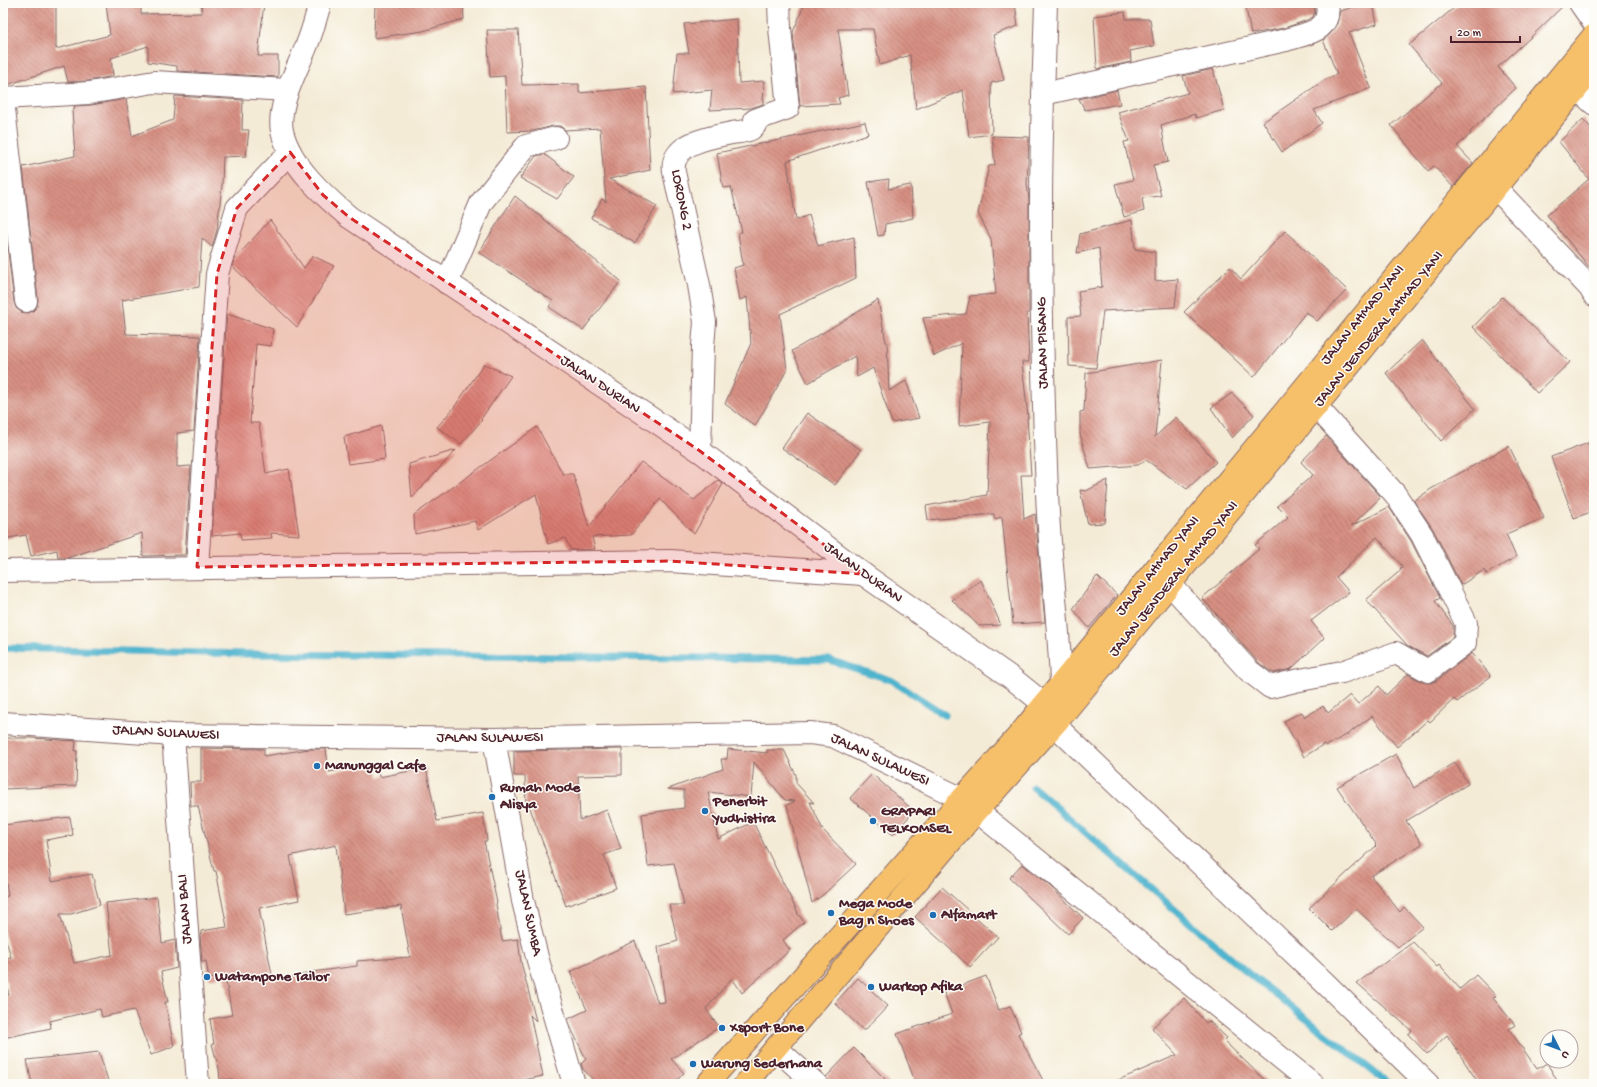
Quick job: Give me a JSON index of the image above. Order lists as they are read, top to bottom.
{
  "streets": {
    "main road": ["JALAN AHMAD YANI", "JALAN JENDERAL AHMAD YANI"],
    "street": [
      "LORONG 2",
      "JALAN PISANG",
      "JALAN DURIAN",
      "JALAN SULAWESI",
      "JALAN BALI",
      "JALAN SUMBA"
    ]
  },
  "crossings": [
    ["LORONG 2", "JALAN DURIAN"],
    ["JALAN AHMAD YANI", "JALAN JENDERAL AHMAD YANI"],
    ["JALAN AHMAD YANI", "JALAN PISANG"],
    ["JALAN AHMAD YANI", "JALAN DURIAN"],
    ["JALAN AHMAD YANI", "JALAN SULAWESI"],
    ["JALAN JENDERAL AHMAD YANI", "JALAN DURIAN"],
    ["JALAN SULAWESI", "JALAN BALI"],
    ["JALAN SULAWESI", "JALAN SUMBA"]
  ],
  "places": [
    "Manunggal Cafe",
    "Rumah Mode Alisya",
    "Penerbit Yudhistira",
    "GRAPARI TELKOMSEL",
    "Mega Mode Bag n Shoes",
    "Alfamart",
    "Watampone Tailor",
    "Warkop Afika",
    "Xsport Bone",
    "Warung Sederhana"
  ],
  "scale_bar": "20 m",
  "north": "bottom right"
}
